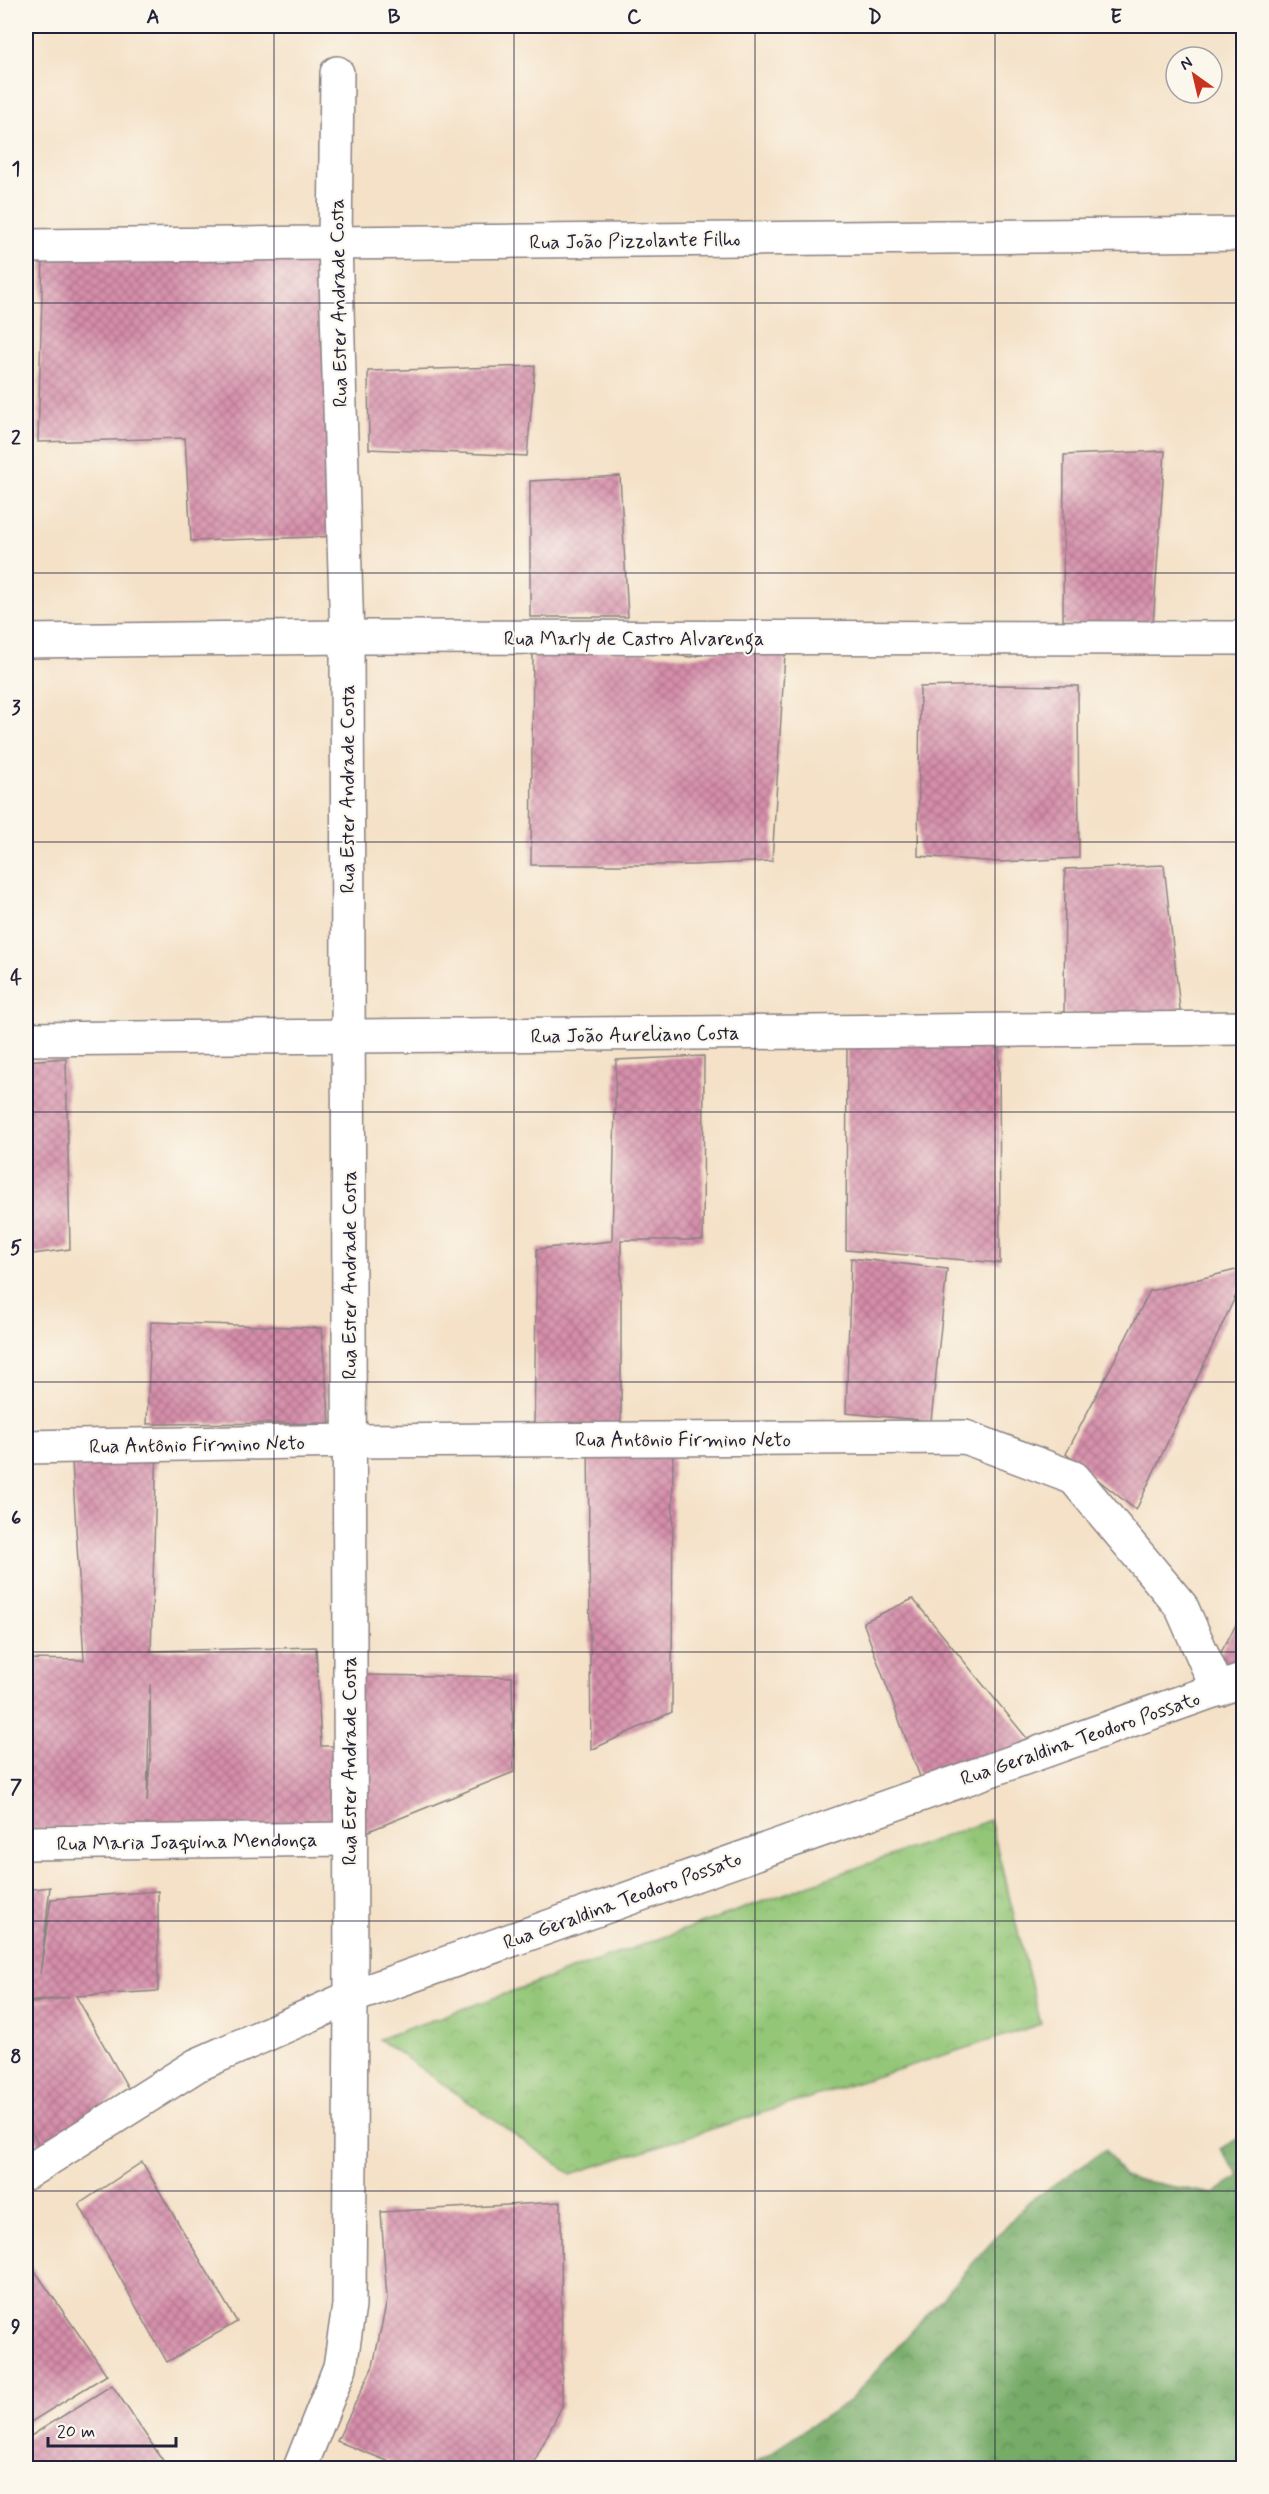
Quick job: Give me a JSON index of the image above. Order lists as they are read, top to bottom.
{
  "streets": {
    "street": [
      "Rua João Pizzolante Filho",
      "Rua Ester Andrade Costa",
      "Rua Marly de Castro Alvarenga",
      "Rua João Aureliano Costa",
      "Rua Antônio Firmino Neto",
      "Rua Geraldina Teodoro Possato",
      "Rua Maria Joaquina Mendonça"
    ]
  },
  "crossings": [
    ["Rua João Pizzolante Filho", "Rua Ester Andrade Costa"],
    ["Rua Ester Andrade Costa", "Rua Marly de Castro Alvarenga"],
    ["Rua Ester Andrade Costa", "Rua João Aureliano Costa"],
    ["Rua Ester Andrade Costa", "Rua Antônio Firmino Neto"],
    ["Rua Ester Andrade Costa", "Rua Geraldina Teodoro Possato"],
    ["Rua Ester Andrade Costa", "Rua Maria Joaquina Mendonça"],
    ["Rua Antônio Firmino Neto", "Rua Geraldina Teodoro Possato"]
  ],
  "scale_bar": "20 m",
  "north": "top left",
  "grid": {
    "columns": [
      "A",
      "B",
      "C",
      "D",
      "E"
    ],
    "rows": [
      "1",
      "2",
      "3",
      "4",
      "5",
      "6",
      "7",
      "8",
      "9"
    ]
  }
}
